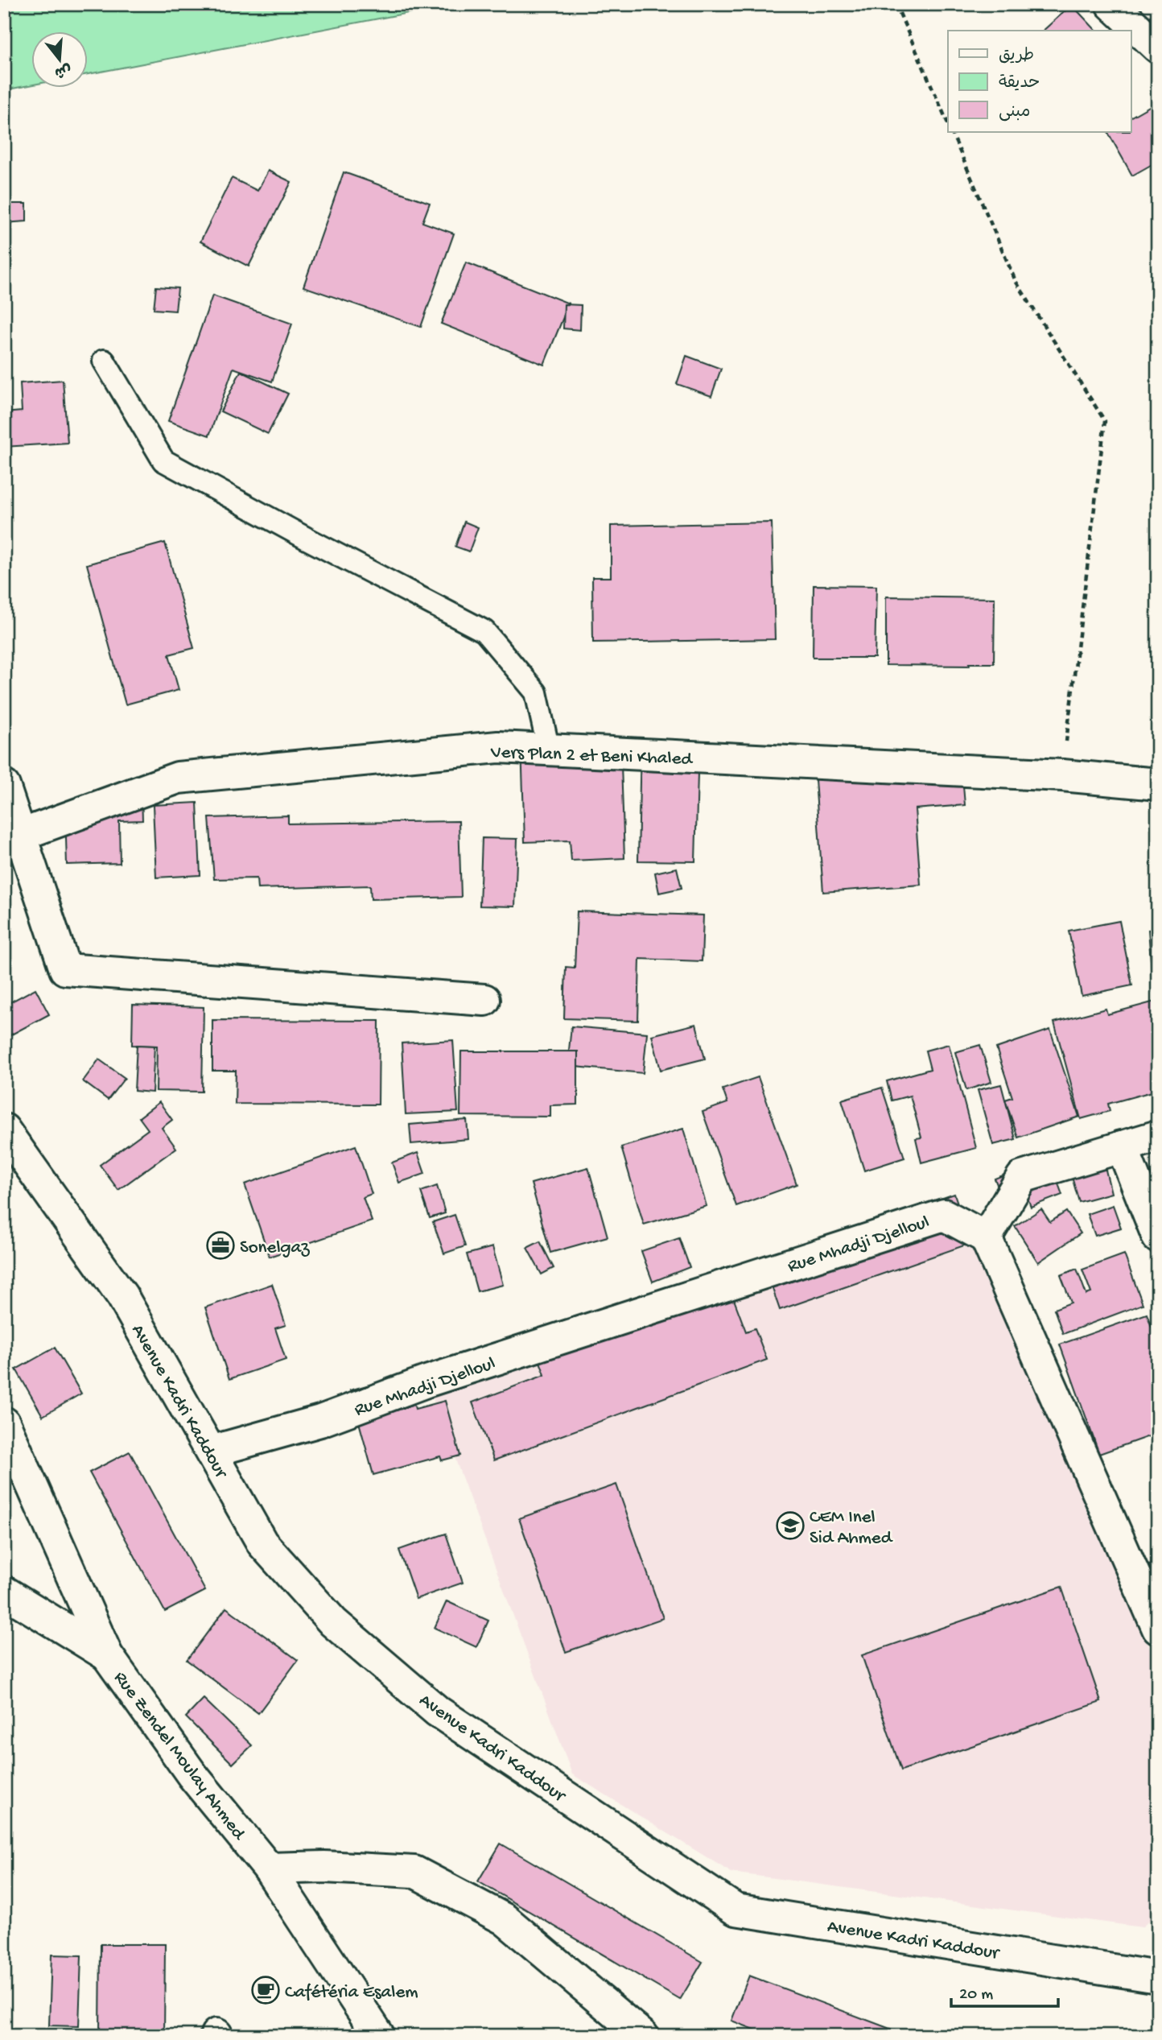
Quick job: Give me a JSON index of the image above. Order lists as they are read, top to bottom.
{
  "streets": {
    "street": [
      "Vers Plan 2 et Beni Khaled",
      "Rue Mhadji Djelloul",
      "Avenue Kadri Kaddour",
      "Rue Zendel Moulay Ahmed"
    ]
  },
  "crossings": [
    ["Rue Mhadji Djelloul", "Avenue Kadri Kaddour"]
  ],
  "places": {
    "office": ["Sonelgaz"],
    "school or university": ["CEM Inel Sid Ahmed"],
    "cafe": ["Cafétéria Esalem"]
  },
  "legend": ["طريق", "حديقة", "مبنى"],
  "scale_bar": "20 m",
  "north": "bottom"
}
